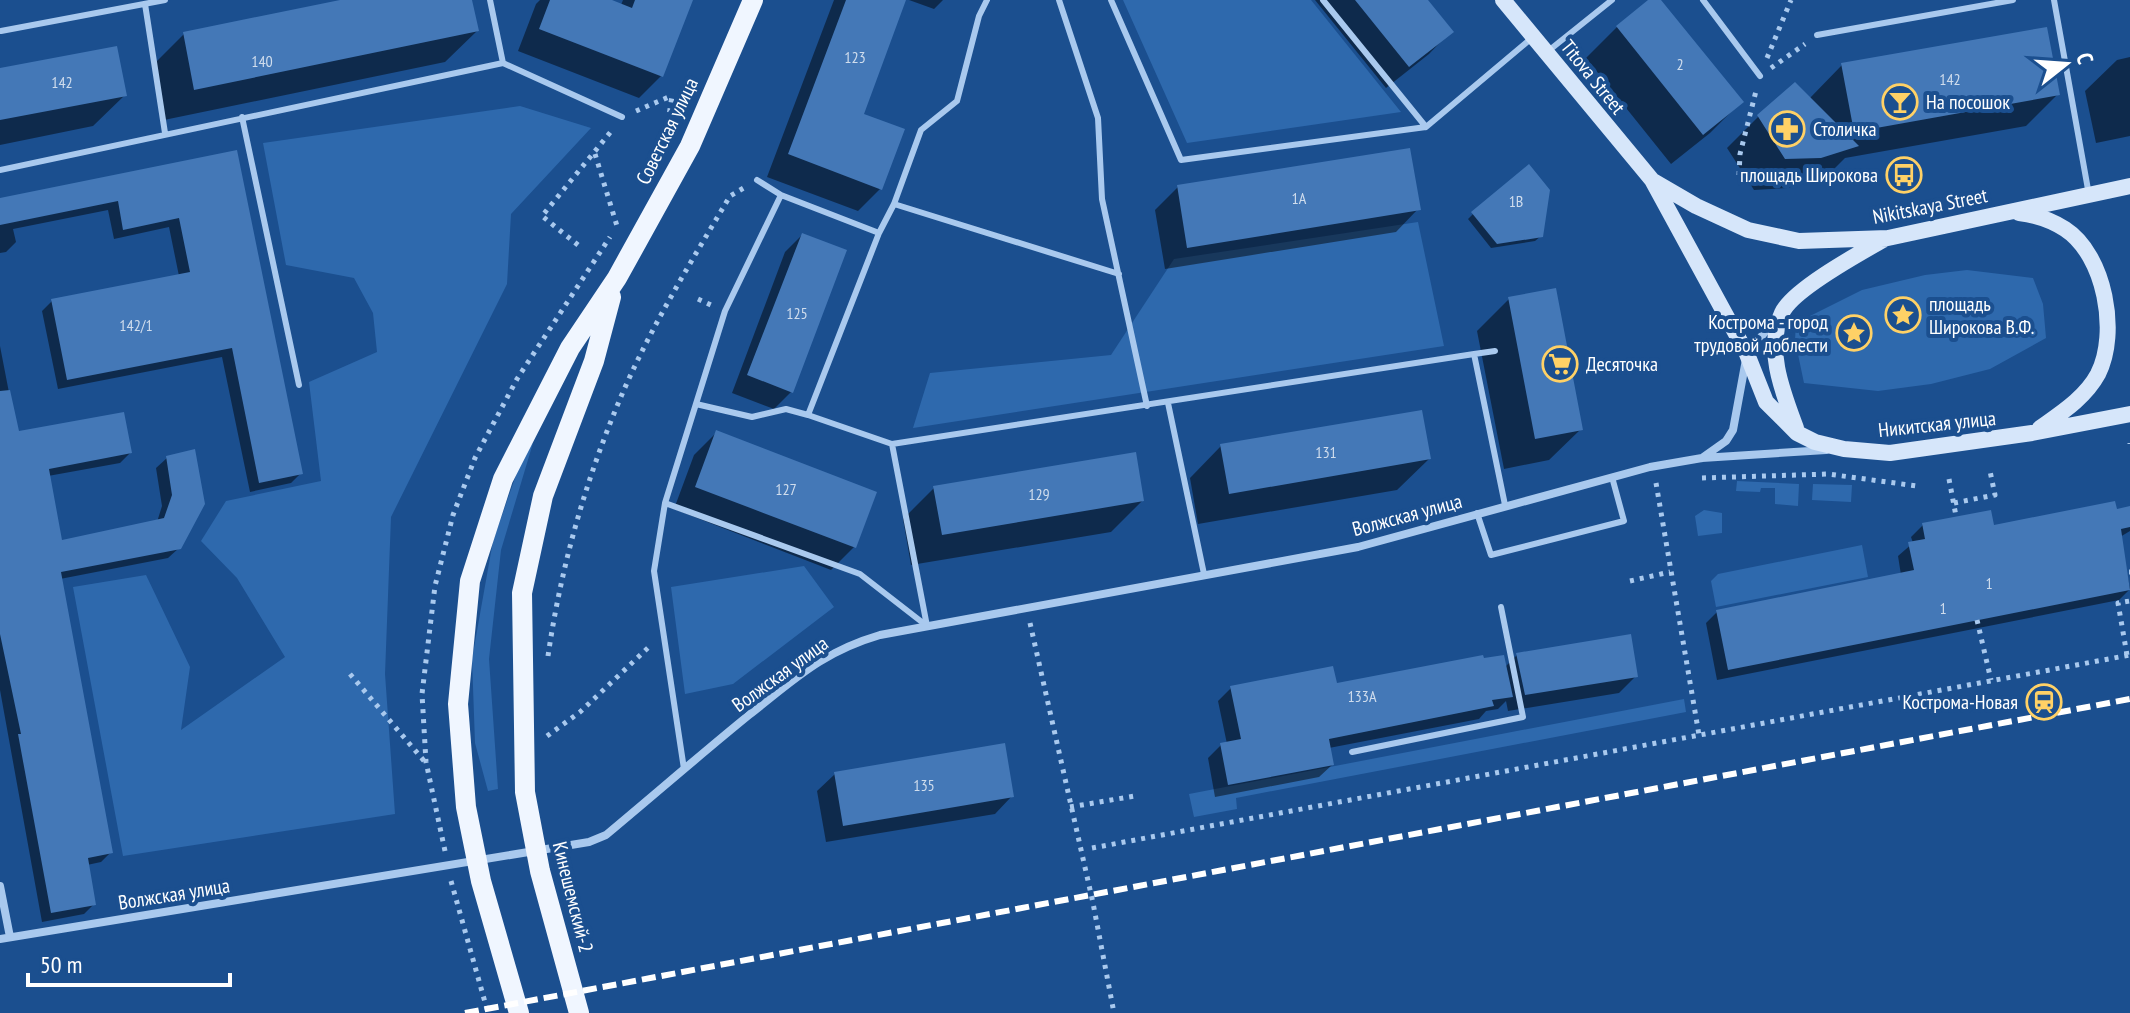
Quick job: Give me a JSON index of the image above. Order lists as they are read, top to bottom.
{
  "streets": {
    "main road": [
      "Titova Street",
      "Советская улица",
      "Nikitskaya Street",
      "Никитская улица",
      "Кинешемский-2"
    ],
    "street": ["Волжская улица"]
  },
  "crossings": [
    ["Titova Street", "Nikitskaya Street"],
    ["Titova Street", "Никитская улица"],
    ["Советская улица", "Кинешемский-2"],
    ["Nikitskaya Street", "Никитская улица"],
    ["Никитская улица", "Волжская улица"]
  ],
  "places": {
    "bar": ["На посошок"],
    "pharmacy": ["Столичка"],
    "bus stop": ["площадь Широкова"],
    "place": ["площадь Широкова В.Ф.", "Кострома - город трудовой доблести"],
    "supermarket": ["Десяточка"],
    "station": ["Кострома-Новая"]
  },
  "house_numbers": [
    "123",
    "140",
    "2",
    "142",
    "142",
    "1А",
    "1В",
    "125",
    "142/1",
    "131",
    "127",
    "129",
    "1",
    "1",
    "133А",
    "135"
  ],
  "scale_bar": "50 m",
  "north": "right"
}
